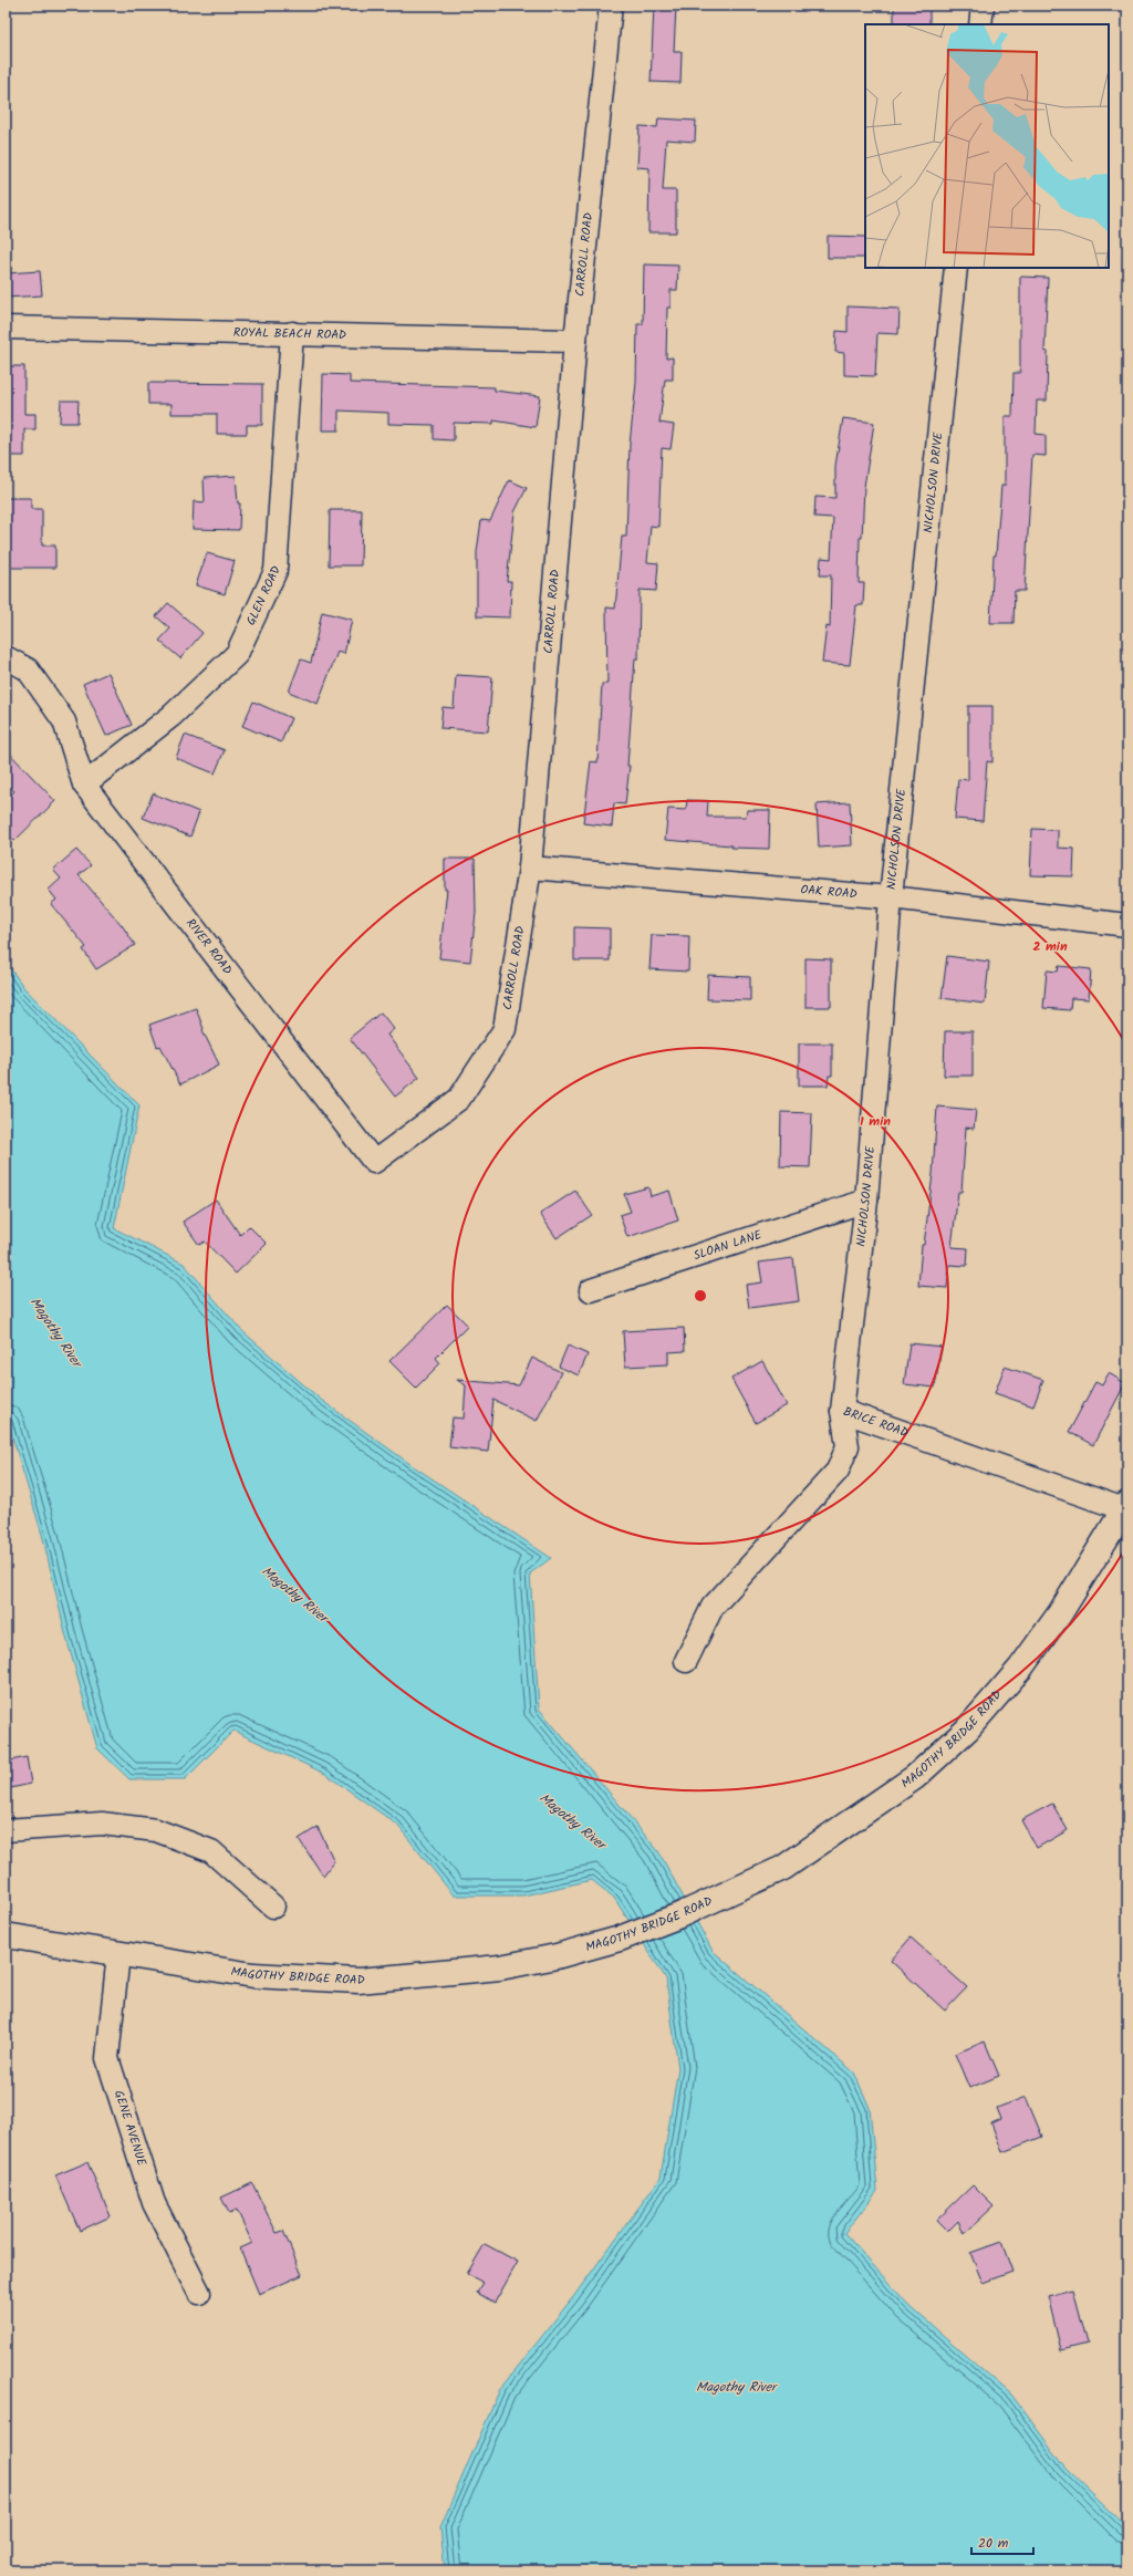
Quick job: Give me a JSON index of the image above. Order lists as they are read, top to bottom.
{
  "streets": {
    "main road": ["MAGOTHY BRIDGE ROAD"],
    "street": [
      "CARROLL ROAD",
      "ROYAL BEACH ROAD",
      "NICHOLSON DRIVE",
      "GLEN ROAD",
      "OAK ROAD",
      "RIVER ROAD",
      "SLOAN LANE",
      "BRICE ROAD",
      "GENE AVENUE"
    ]
  },
  "crossings": [
    ["CARROLL ROAD", "ROYAL BEACH ROAD"],
    ["CARROLL ROAD", "OAK ROAD"],
    ["CARROLL ROAD", "RIVER ROAD"],
    ["ROYAL BEACH ROAD", "GLEN ROAD"],
    ["NICHOLSON DRIVE", "OAK ROAD"],
    ["NICHOLSON DRIVE", "SLOAN LANE"],
    ["NICHOLSON DRIVE", "BRICE ROAD"],
    ["GLEN ROAD", "RIVER ROAD"],
    ["BRICE ROAD", "MAGOTHY BRIDGE ROAD"],
    ["MAGOTHY BRIDGE ROAD", "GENE AVENUE"]
  ],
  "water": ["Magothy River"],
  "scale_bar": "20 m",
  "rings": ["2 min", "1 min"]
}
